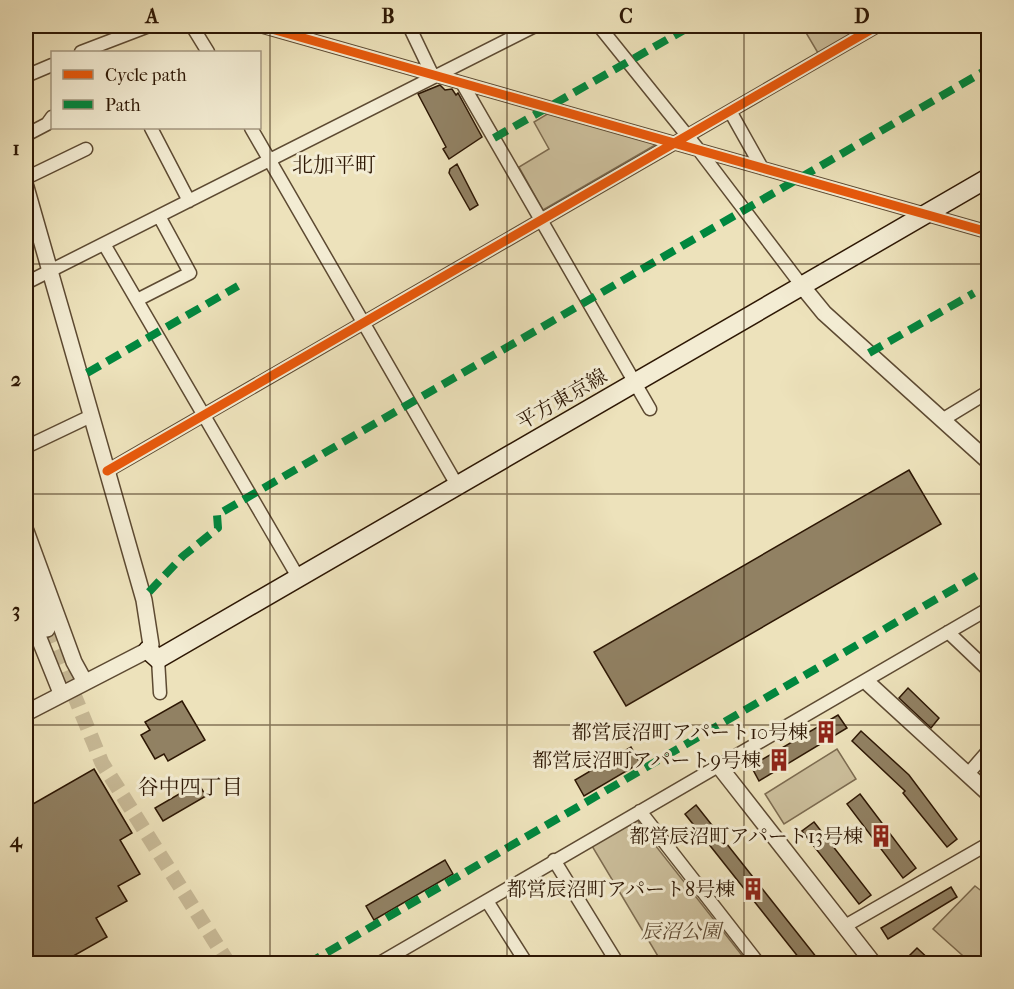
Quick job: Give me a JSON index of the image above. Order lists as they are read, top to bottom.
{
  "streets": {
    "main road": ["平方東京線"]
  },
  "districts": ["北加平町", "谷中四丁目"],
  "parks": ["辰沼公園"],
  "places": {
    "building": [
      "都営辰沼町アパート10号棟",
      "都営辰沼町アパート9号棟",
      "都営辰沼町アパート13号棟",
      "都営辰沼町アパート8号棟"
    ]
  },
  "legend": ["Cycle path", "Path"],
  "grid": {
    "columns": [
      "A",
      "B",
      "C",
      "D"
    ],
    "rows": [
      "1",
      "2",
      "3",
      "4"
    ]
  }
}
